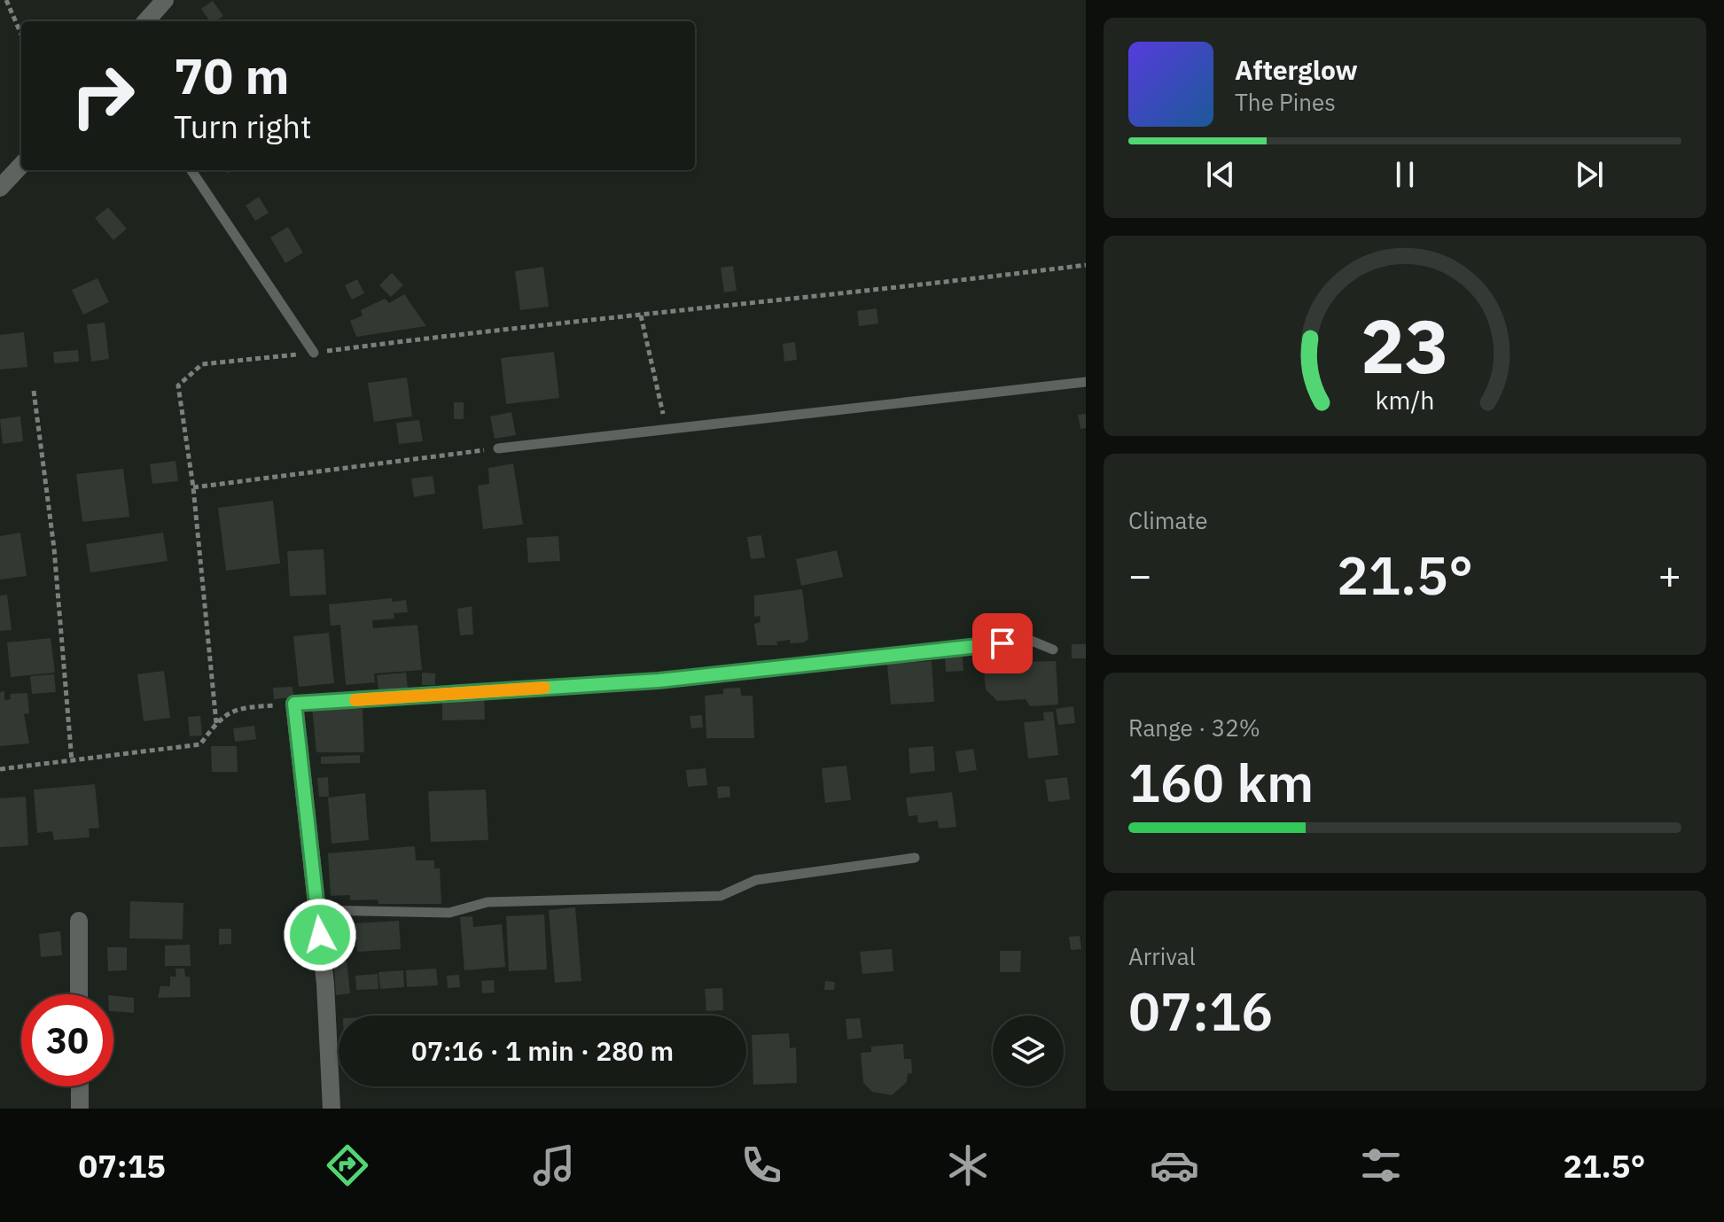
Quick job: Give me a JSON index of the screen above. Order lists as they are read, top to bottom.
{
  "page": {
    "turn": ["70 m", "Turn right"],
    "song": ["Afterglow", "The Pines"],
    "tile": [
      "Climate",
      ["Range · 32%", "160 km"],
      ["Arrival", "07:16"]
    ],
    "heat": ["−", "21.5°", "+"],
    "limit": "30",
    "trip": "07:16 · 1 min · 280 m",
    "tabs": ["07:15", "21.5°"],
    "gauge": ["23", "km/h"]
  }
}
